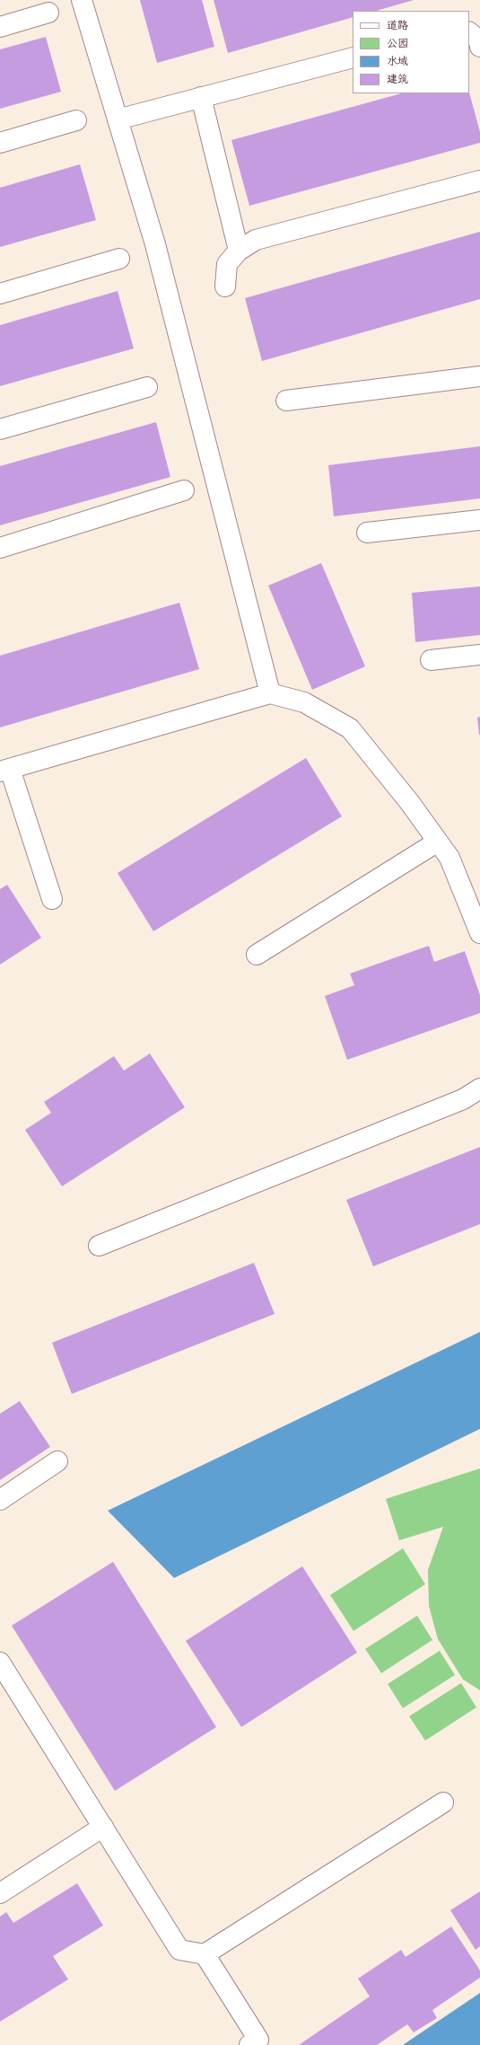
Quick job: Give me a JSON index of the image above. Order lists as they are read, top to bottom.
{
  "legend": [
    "道路",
    "公园",
    "水域",
    "建筑"
  ]
}
